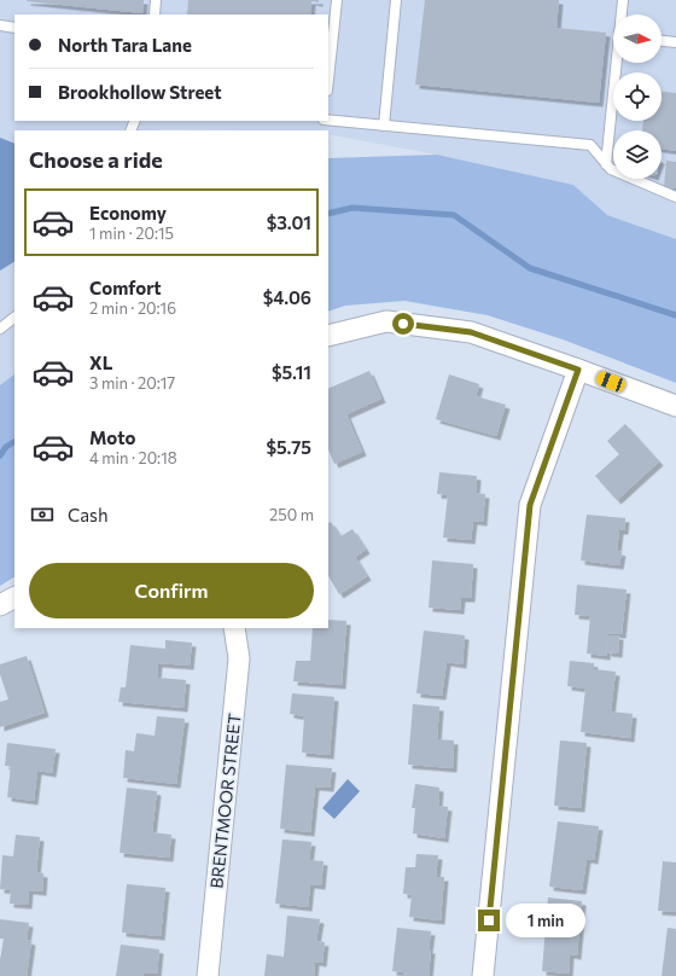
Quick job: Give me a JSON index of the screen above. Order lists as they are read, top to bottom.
{
  "streets": {
    "street": ["BRENTMOOR STREET"]
  },
  "north": "right",
  "page": {
    "banner": ["North Tara Lane", "Brookhollow Street"],
    "heading": "Choose a ride",
    "list": [
      {
        "name": "Economy",
        "note": "1 min · 20:15",
        "value": "$3.01"
      },
      {
        "name": "Comfort",
        "note": "2 min · 20:16",
        "value": "$4.06"
      },
      {
        "name": "XL",
        "note": "3 min · 20:17",
        "value": "$5.11"
      },
      {
        "name": "Moto",
        "note": "4 min · 20:18",
        "value": "$5.75"
      }
    ],
    "pay": ["Cash", "250 m"],
    "buttons": "Confirm",
    "bubble": "1 min"
  }
}
